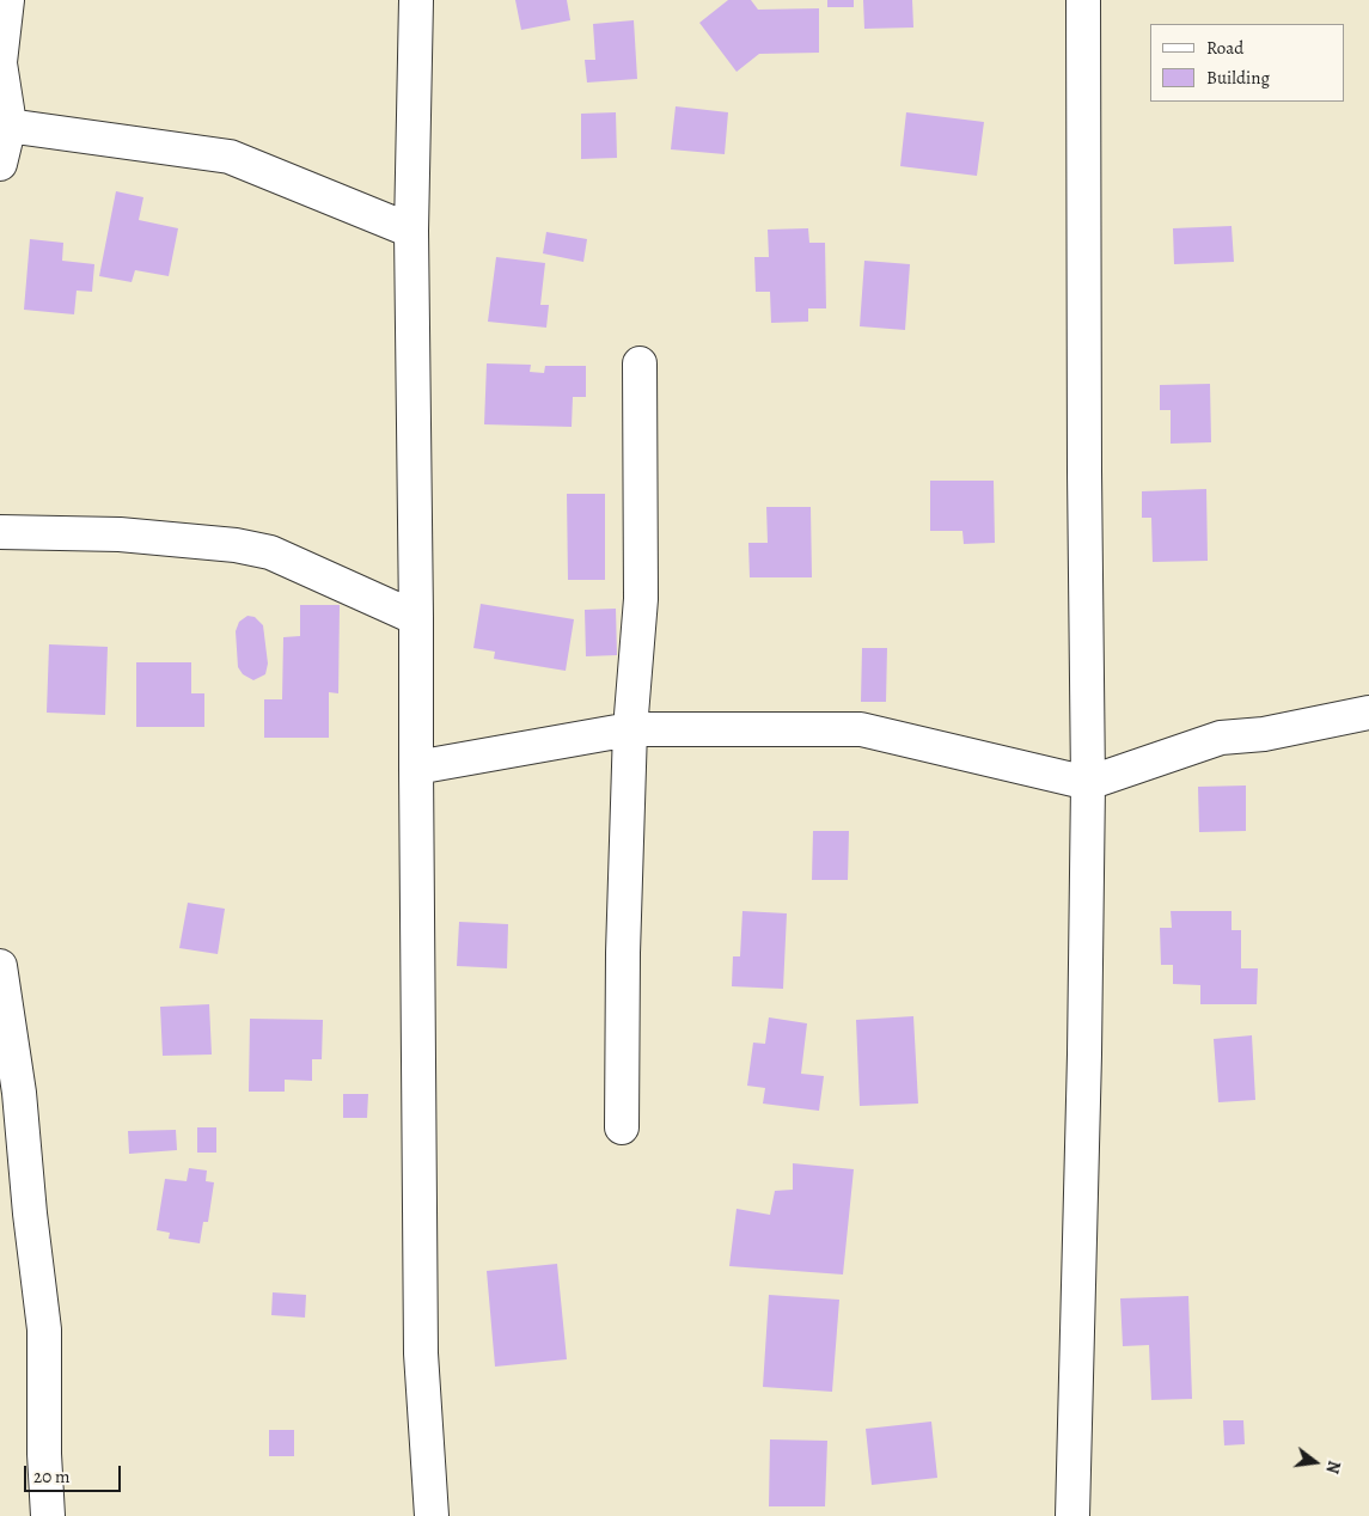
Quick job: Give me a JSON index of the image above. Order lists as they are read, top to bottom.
{
  "legend": ["Road", "Building"],
  "scale_bar": "20 m",
  "north": "right"
}
